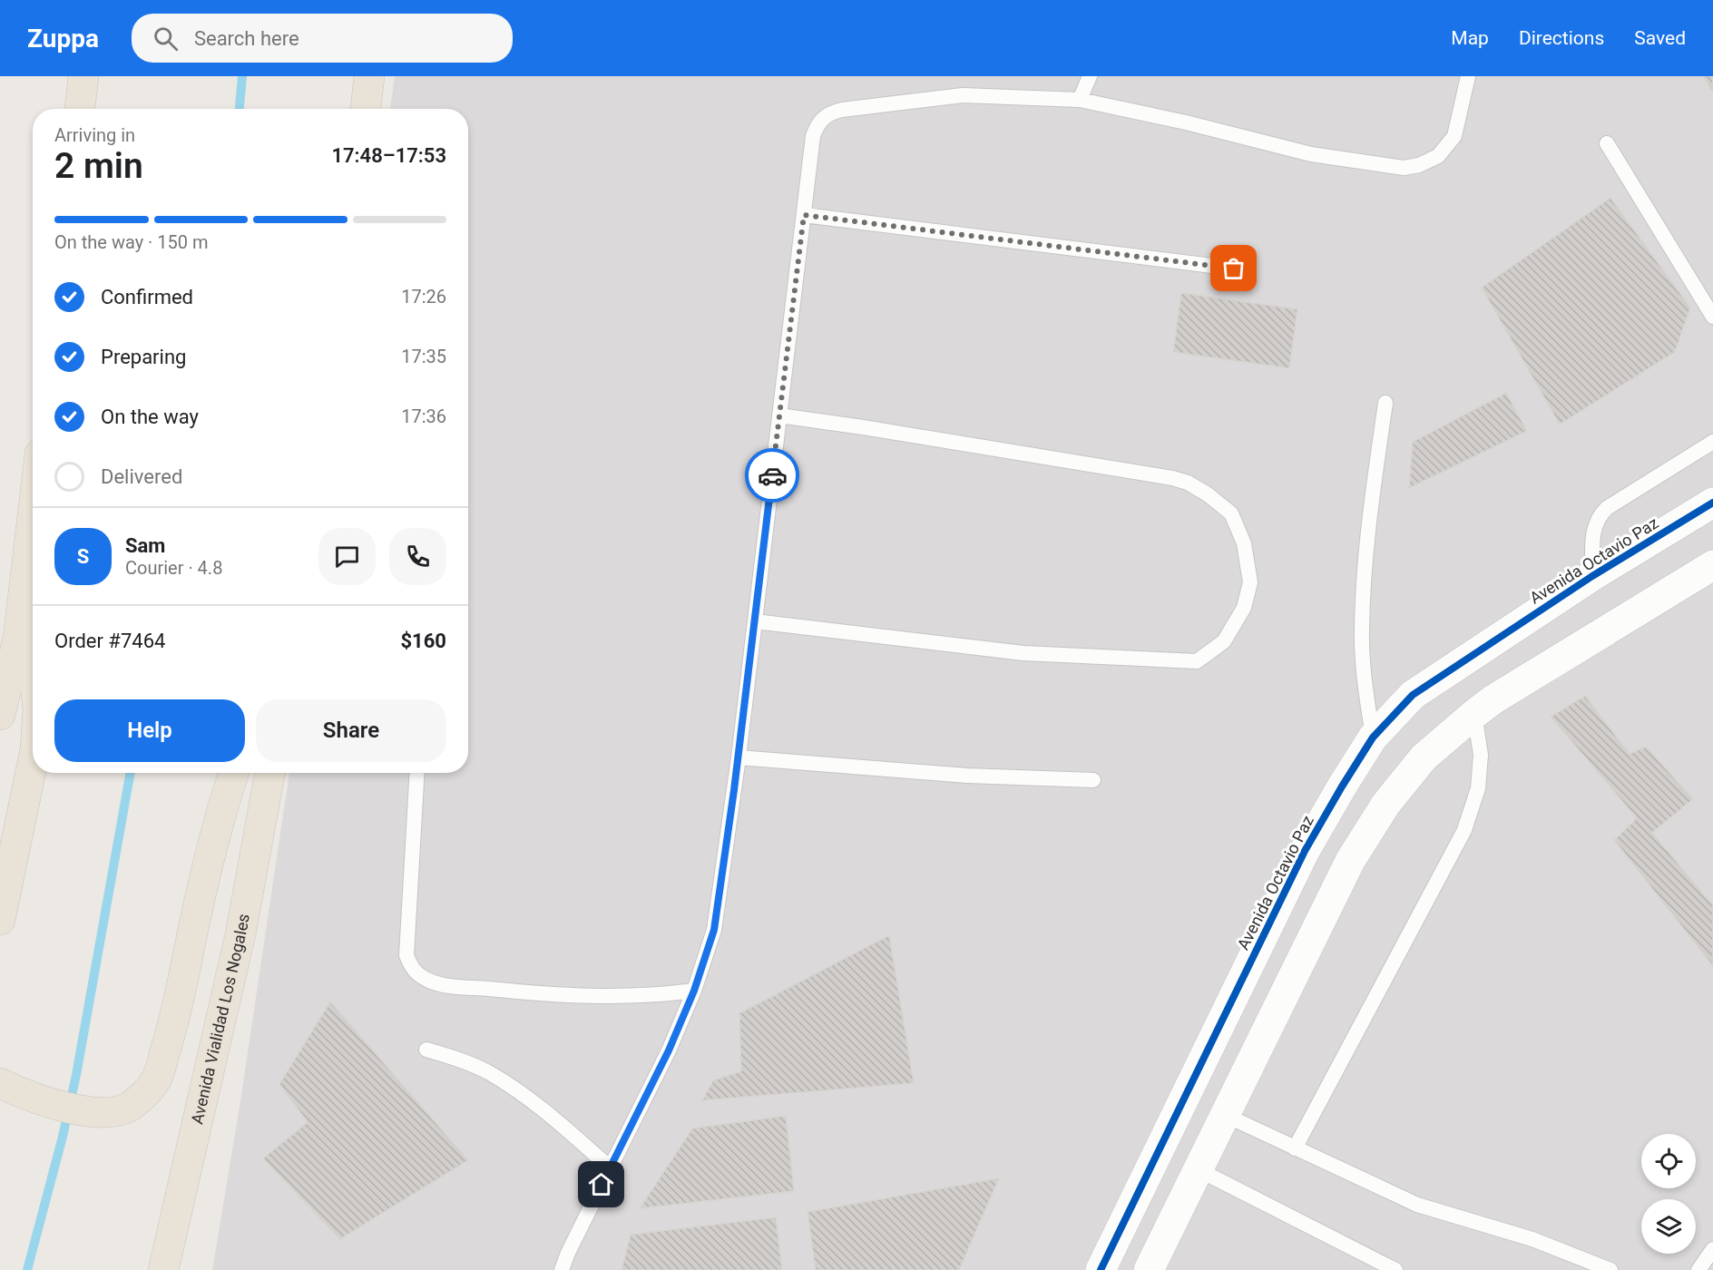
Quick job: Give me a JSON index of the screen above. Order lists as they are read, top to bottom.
{
  "streets": {
    "highway": ["Avenida Vialidad Los Nogales"],
    "street": ["Avenida Octavio Paz"]
  },
  "page": {
    "header": "Zuppa",
    "search": "Search here",
    "nav": ["Map", "Directions", "Saved"],
    "heading": ["2 min", "Arriving in", "17:48–17:53"],
    "panel": [
      "Sam",
      "Courier · 4.8",
      "Order #7464",
      "$160"
    ],
    "bar": "On the way · 150 m",
    "list": [
      ["Confirmed", "17:26"],
      ["Preparing", "17:35"],
      ["On the way", "17:36"],
      "Delivered"
    ],
    "round": "S",
    "buttons": ["Help", "Share"]
  }
}
